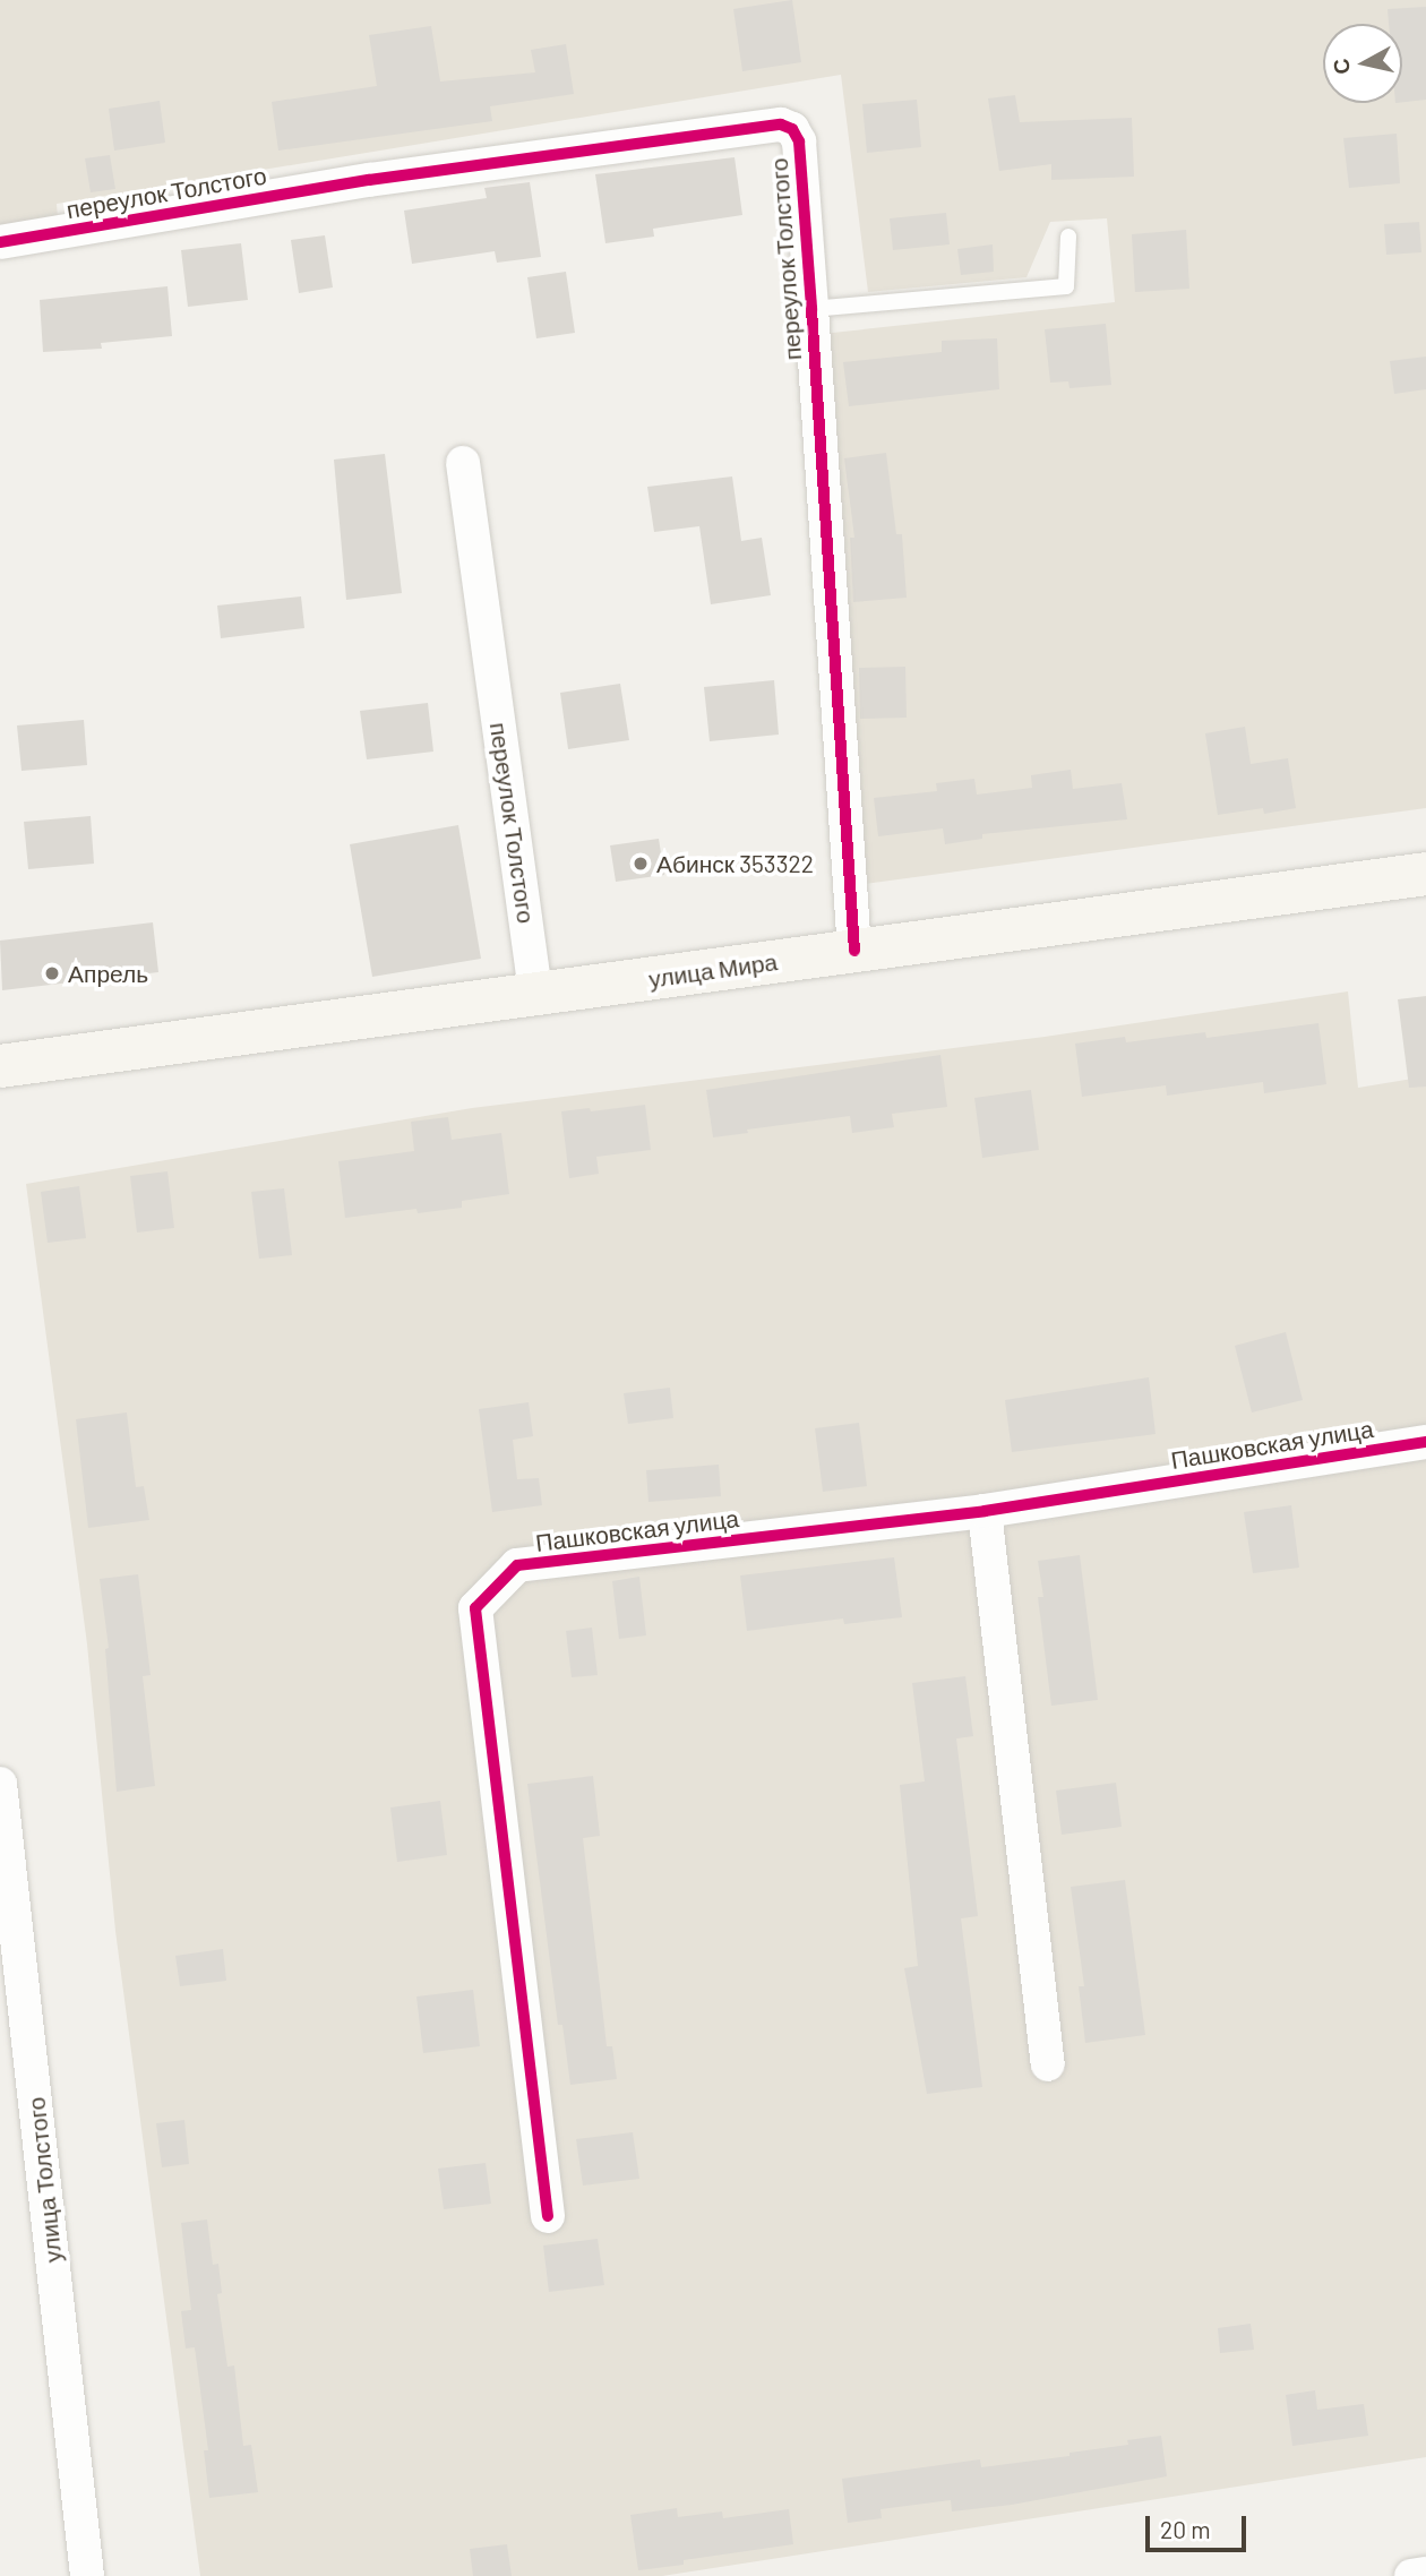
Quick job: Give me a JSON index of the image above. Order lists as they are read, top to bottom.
{
  "streets": {
    "main road": ["улица Мира"],
    "street": ["переулок Толстого", "Пашковская улица", "улица Толстого"]
  },
  "crossings": [
    ["переулок Толстого", "улица Мира"]
  ],
  "places": ["Абинск 353322", "Апрель"],
  "scale_bar": "20 m",
  "north": "left"
}
